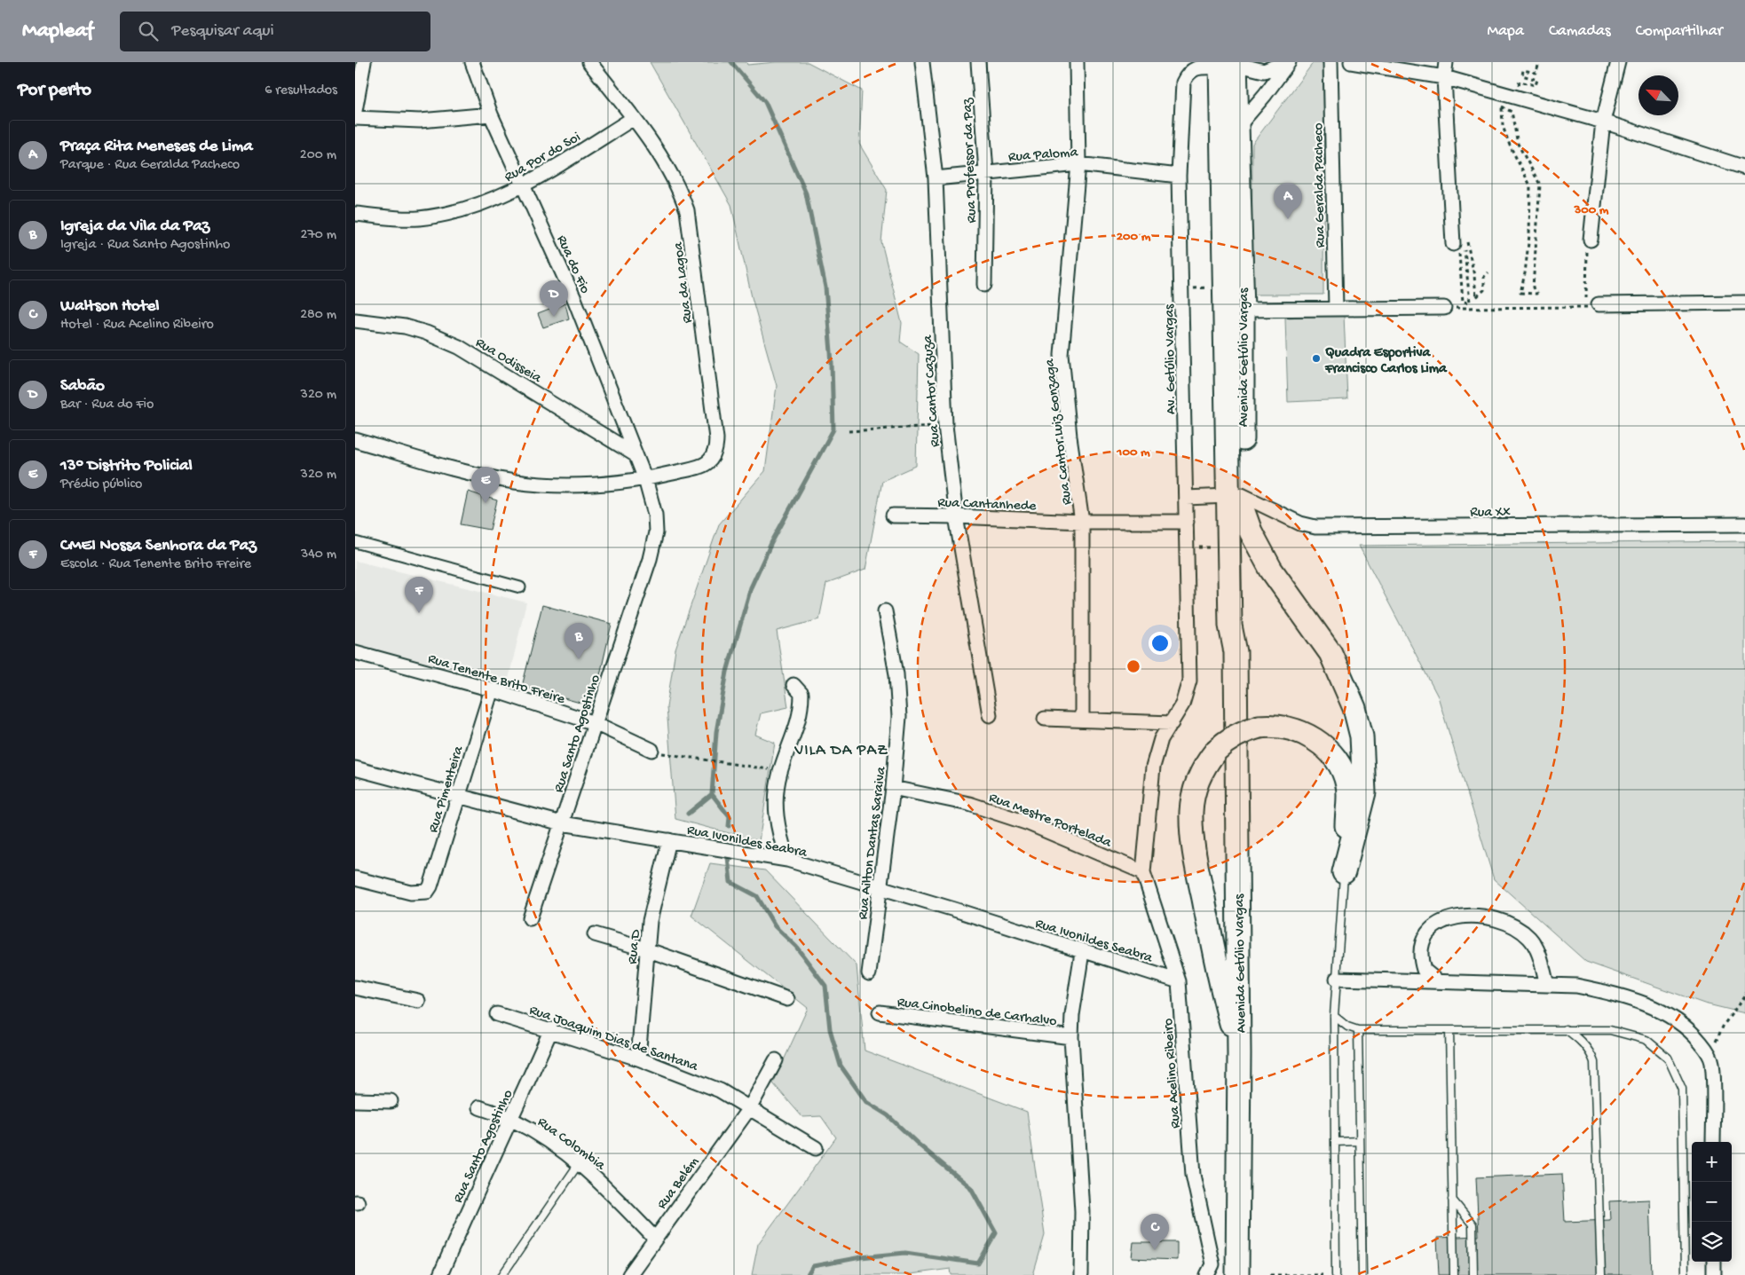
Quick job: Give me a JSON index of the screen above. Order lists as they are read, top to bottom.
{
  "streets": {
    "highway": ["Avenida Getúlio Vargas"],
    "street": [
      "Rua Paloma",
      "Rua Por do Soi",
      "Rua Professor da Paz",
      "Rua Geralda Pacheco",
      "Rua do Fio",
      "Rua da Lagoa",
      "Rua Odisseia",
      "Av. Getúlio Vargas",
      "Rua Cantor Cazuza",
      "Rua Cantor Luiz Gonzaga",
      "Rua Cantanhede",
      "Rua Xx",
      "Rua Tenente Brito Freire",
      "Rua Santo Agostinho",
      "Rua Pimenteira",
      "Rua Mestre Portelada",
      "Rua Ivonildes Seabra",
      "Rua Ailton Dantas Saraiva",
      "Rua D",
      "Rua Cinobelino de Carhalvo",
      "Rua Joaquim Dias de Santana",
      "Rua Acelino Ribeiro",
      "Rua Colombia",
      "Rua Belém"
    ]
  },
  "crossings": [
    ["Rua Paloma", "Rua Professor da Paz"],
    ["Rua Paloma", "Av. Getúlio Vargas"],
    ["Rua Paloma", "Rua Cantor Cazuza"],
    ["Rua Paloma", "Rua Cantor Luiz Gonzaga"],
    ["Rua Por do Soi", "Rua do Fio"],
    ["Rua Por do Soi", "Rua da Lagoa"],
    ["Rua do Fio", "Rua da Lagoa"],
    ["Rua do Fio", "Rua Odisseia"],
    ["Rua do Fio", "Rua Santo Agostinho"],
    ["Rua da Lagoa", "Rua Santo Agostinho"],
    ["Avenida Getúlio Vargas", "Rua Xx"],
    ["Av. Getúlio Vargas", "Rua Cantanhede"],
    ["Av. Getúlio Vargas", "Rua Mestre Portelada"],
    ["Av. Getúlio Vargas", "Rua Acelino Ribeiro"],
    ["Rua Cantor Cazuza", "Rua Cantanhede"],
    ["Rua Cantor Luiz Gonzaga", "Rua Cantanhede"],
    ["Rua Tenente Brito Freire", "Rua Santo Agostinho"],
    ["Rua Tenente Brito Freire", "Rua Pimenteira"],
    ["Rua Santo Agostinho", "Rua Ivonildes Seabra"],
    ["Rua Santo Agostinho", "Rua Joaquim Dias de Santana"],
    ["Rua Santo Agostinho", "Rua Colombia"],
    ["Rua Pimenteira", "Rua Ivonildes Seabra"],
    ["Rua Mestre Portelada", "Rua Ailton Dantas Saraiva"],
    ["Rua Mestre Portelada", "Rua Acelino Ribeiro"],
    ["Rua Ivonildes Seabra", "Rua Ailton Dantas Saraiva"],
    ["Rua Ivonildes Seabra", "Rua D"],
    ["Rua Ivonildes Seabra", "Rua Acelino Ribeiro"],
    ["Rua D", "Rua Joaquim Dias de Santana"],
    ["Rua Joaquim Dias de Santana", "Rua Belém"],
    ["Rua Colombia", "Rua Belém"]
  ],
  "districts": ["VILA DA PAZ"],
  "places": ["Quadra Esportiva Francisco Carlos Lima"],
  "north": "top left",
  "page": {
    "header": "Mapleaf",
    "search": "Pesquisar aqui",
    "nav": ["Mapa", "Camadas", "Compartilhar"],
    "heading": ["Por perto", "6 resultados"],
    "list": [
      {
        "mark": "A",
        "name": "Praça Rita Meneses de Lima",
        "note": "Parque · Rua Geralda Pacheco",
        "value": "200 m"
      },
      {
        "mark": "B",
        "name": "Igreja da Vila da Paz",
        "note": "Igreja · Rua Santo Agostinho",
        "value": "270 m"
      },
      {
        "mark": "C",
        "name": "Waltson Hotel",
        "note": "Hotel · Rua Acelino Ribeiro",
        "value": "280 m"
      },
      {
        "mark": "D",
        "name": "Sabão",
        "note": "Bar · Rua do Fio",
        "value": "320 m"
      },
      {
        "mark": "E",
        "name": "13° Distrito Policial",
        "note": "Prédio público",
        "value": "320 m"
      },
      {
        "mark": "F",
        "name": "CMEI Nossa Senhora da Paz",
        "note": "Escola · Rua Tenente Brito Freire",
        "value": "340 m"
      }
    ],
    "pins": [
      "A",
      "D",
      "E",
      "F",
      "B",
      "C"
    ],
    "map_buttons": ["+", "−"]
  },
  "rings": ["300 m", "200 m", "100 m"]
}
